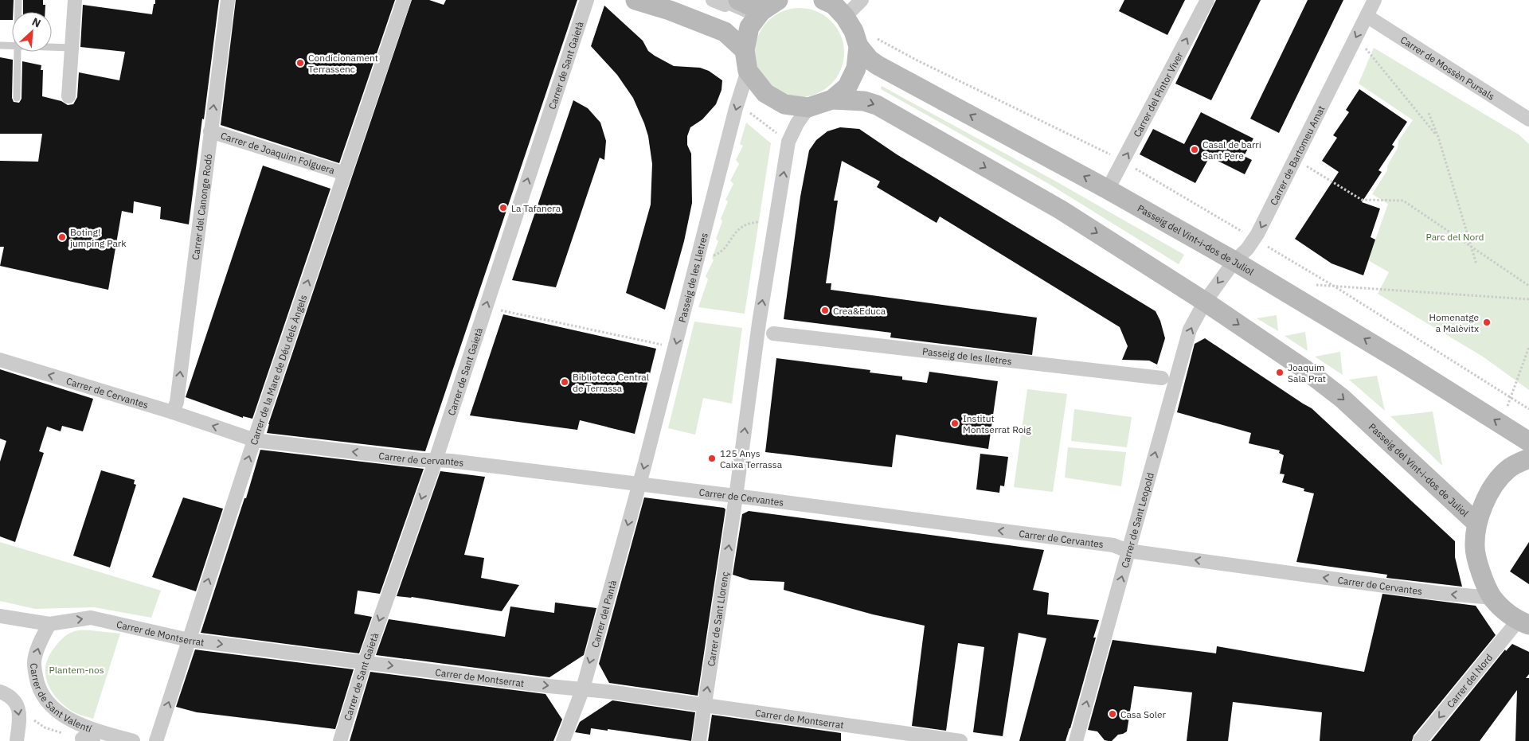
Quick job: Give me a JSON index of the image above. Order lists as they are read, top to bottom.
{
  "streets": {
    "street": [
      "Carrer de Sant Gaietà",
      "Carrer de Mossèn Pursals",
      "Carrer del Pintor Viver",
      "Carrer de Joaquim Folguera",
      "Carrer de Bartomeu Amat",
      "Carrer del Canonge Rodó",
      "Passeig del Vint-i-dos de Juliol",
      "Passeig de les Lletres",
      "Passeig de les lletres",
      "Carrer de la Mare de Déu dels Àngels",
      "Carrer de Cervantes",
      "Carrer de Sant Leopold",
      "Carrer del Pantà",
      "Carrer de Sant Llorenç",
      "Carrer de Montserrat",
      "Carrer del Nord",
      "Carrer de Sant Valentí"
    ]
  },
  "crossings": [
    ["Carrer de Sant Gaietà", "Carrer de Cervantes"],
    ["Carrer de Sant Gaietà", "Carrer de Montserrat"],
    ["Carrer de Mossèn Pursals", "Carrer de Bartomeu Amat"],
    ["Carrer del Pintor Viver", "Passeig del Vint-i-dos de Juliol"],
    ["Carrer de Joaquim Folguera", "Carrer del Canonge Rodó"],
    ["Carrer de Joaquim Folguera", "Carrer de la Mare de Déu dels Àngels"],
    ["Carrer de Bartomeu Amat", "Passeig del Vint-i-dos de Juliol"],
    ["Carrer de Bartomeu Amat", "Carrer de Sant Leopold"],
    ["Carrer del Canonge Rodó", "Carrer de Cervantes"],
    ["Passeig del Vint-i-dos de Juliol", "Carrer de Sant Leopold"],
    ["Passeig de les Lletres", "Carrer de Cervantes"],
    ["Passeig de les Lletres", "Carrer del Pantà"],
    ["Carrer de la Mare de Déu dels Àngels", "Carrer de Cervantes"],
    ["Carrer de la Mare de Déu dels Àngels", "Carrer de Montserrat"],
    ["Carrer de Cervantes", "Carrer de Sant Leopold"],
    ["Carrer de Cervantes", "Carrer del Pantà"],
    ["Carrer de Cervantes", "Carrer de Sant Llorenç"],
    ["Carrer del Pantà", "Carrer de Montserrat"],
    ["Carrer de Sant Llorenç", "Carrer de Montserrat"],
    ["Carrer de Montserrat", "Carrer de Sant Valentí"]
  ],
  "one_way": [
    "Carrer del Pintor Viver",
    "Carrer de Bartomeu Amat",
    "Carrer del Canonge Rodó",
    "Carrer de la Mare de Déu dels Àngels",
    "Carrer de Cervantes",
    "Carrer de Sant Leopold",
    "Carrer del Pantà",
    "Carrer de Sant Llorenç",
    "Carrer de Montserrat",
    "Carrer del Nord"
  ],
  "parks": ["Parc del Nord", "Plantem-nos"],
  "places": [
    "Condicionament Terrassenc",
    "Casal de barri Sant Pere",
    "La Tafanera",
    "Boting! jumping Park",
    "Crea&Educa",
    "Homenatge a Malèvitx",
    "Joaquim Sala Prat",
    "Biblioteca Central de Terrassa",
    "Institut Montserrat Roig",
    "125 Anys Caixa Terrassa",
    "Casa Soler"
  ],
  "north": "top right"
}
